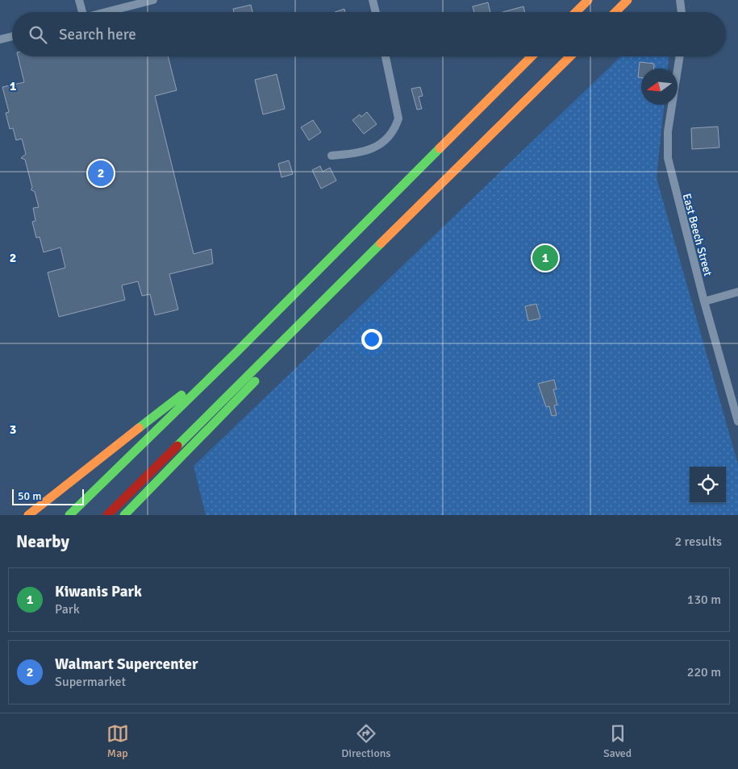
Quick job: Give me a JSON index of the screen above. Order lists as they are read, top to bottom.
{
  "streets": {
    "street": ["East Beech Street"]
  },
  "scale_bar": "50 m",
  "north": "left",
  "page": {
    "search": "Search here",
    "pins": ["2", "1"],
    "scale": "50 m",
    "heading": ["Nearby", "2 results"],
    "list": [
      {
        "mark": "1",
        "name": "Kiwanis Park",
        "note": "Park",
        "value": "130 m"
      },
      {
        "mark": "2",
        "name": "Walmart Supercenter",
        "note": "Supermarket",
        "value": "220 m"
      }
    ],
    "nav": ["Map", "Directions", "Saved"]
  },
  "grid": {
    "rows": ["1", "2", "3"]
  }
}
